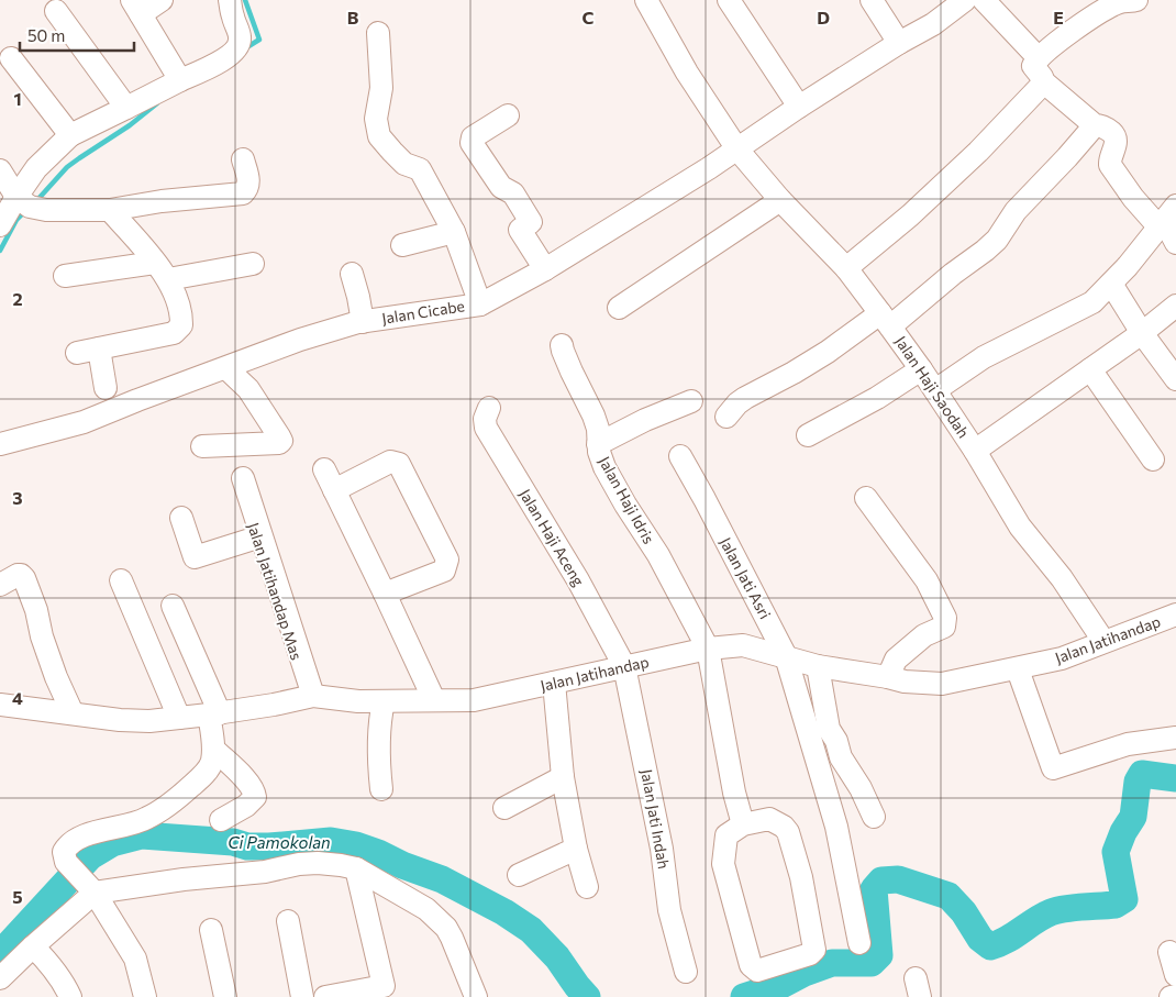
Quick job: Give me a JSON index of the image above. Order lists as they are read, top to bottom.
{
  "streets": {
    "street": [
      "Jalan Cicabe",
      "Jalan Haji Saodah",
      "Jalan Haji Idris",
      "Jalan Haji Aceng",
      "Jalan Jati Asri",
      "Jalan Jatihandap Mas",
      "Jalan Jatihandap",
      "Jalan Jati Indah"
    ]
  },
  "crossings": [
    ["Jalan Cicabe", "Jalan Haji Saodah"],
    ["Jalan Haji Saodah", "Jalan Jatihandap"],
    ["Jalan Haji Idris", "Jalan Jatihandap"],
    ["Jalan Haji Aceng", "Jalan Jatihandap"],
    ["Jalan Haji Aceng", "Jalan Jati Indah"],
    ["Jalan Jati Asri", "Jalan Jatihandap"],
    ["Jalan Jatihandap Mas", "Jalan Jatihandap"],
    ["Jalan Jatihandap", "Jalan Jati Indah"]
  ],
  "water": ["Ci Pamokolan"],
  "scale_bar": "50 m",
  "grid": {
    "columns": [
      "B",
      "C",
      "D",
      "E"
    ],
    "rows": [
      "1",
      "2",
      "3",
      "4",
      "5"
    ]
  }
}
